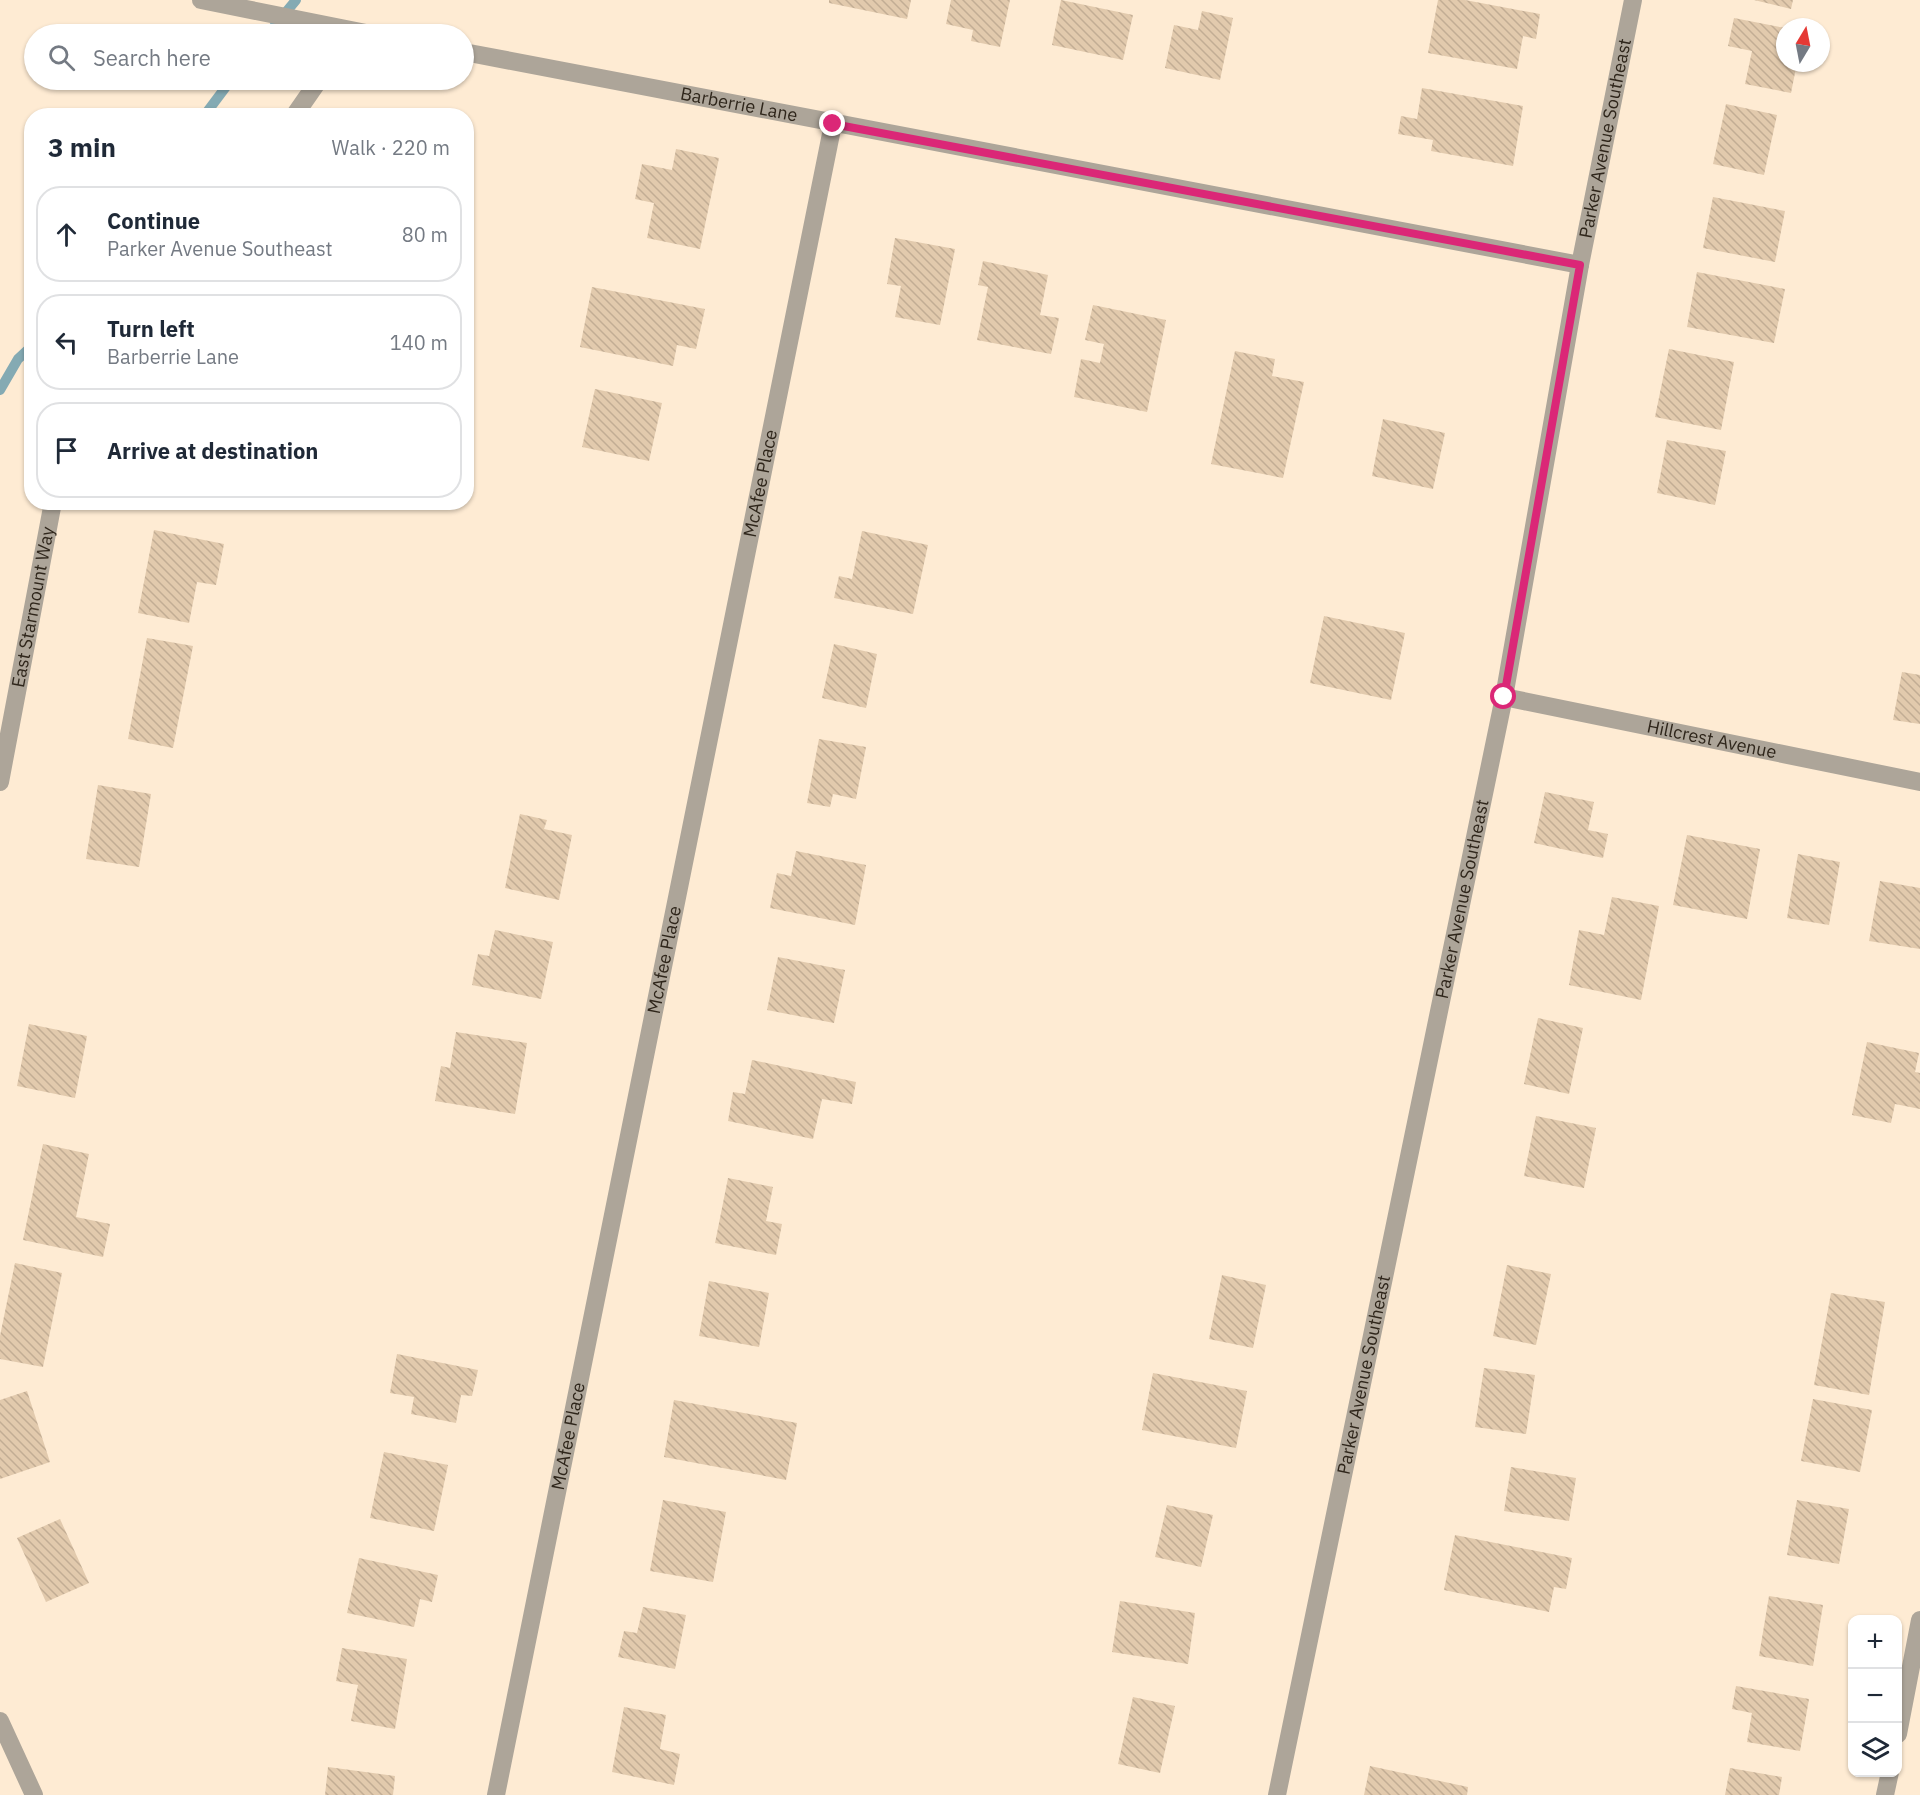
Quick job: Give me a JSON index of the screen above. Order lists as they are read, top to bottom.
{
  "streets": {
    "street": [
      "Barberrie Lane",
      "Parker Avenue Southeast",
      "McAfee Place",
      "East Starmount Way",
      "Hillcrest Avenue"
    ]
  },
  "crossings": [
    ["Barberrie Lane", "Parker Avenue Southeast"],
    ["Barberrie Lane", "McAfee Place"],
    ["Parker Avenue Southeast", "Hillcrest Avenue"]
  ],
  "north": "top",
  "page": {
    "search": "Search here",
    "heading": ["3 min", "Walk · 220 m"],
    "list": [
      ["Continue", "Parker Avenue Southeast", "80 m"],
      ["Turn left", "Barberrie Lane", "140 m"],
      "Arrive at destination"
    ],
    "map_buttons": ["+", "−"]
  }
}
